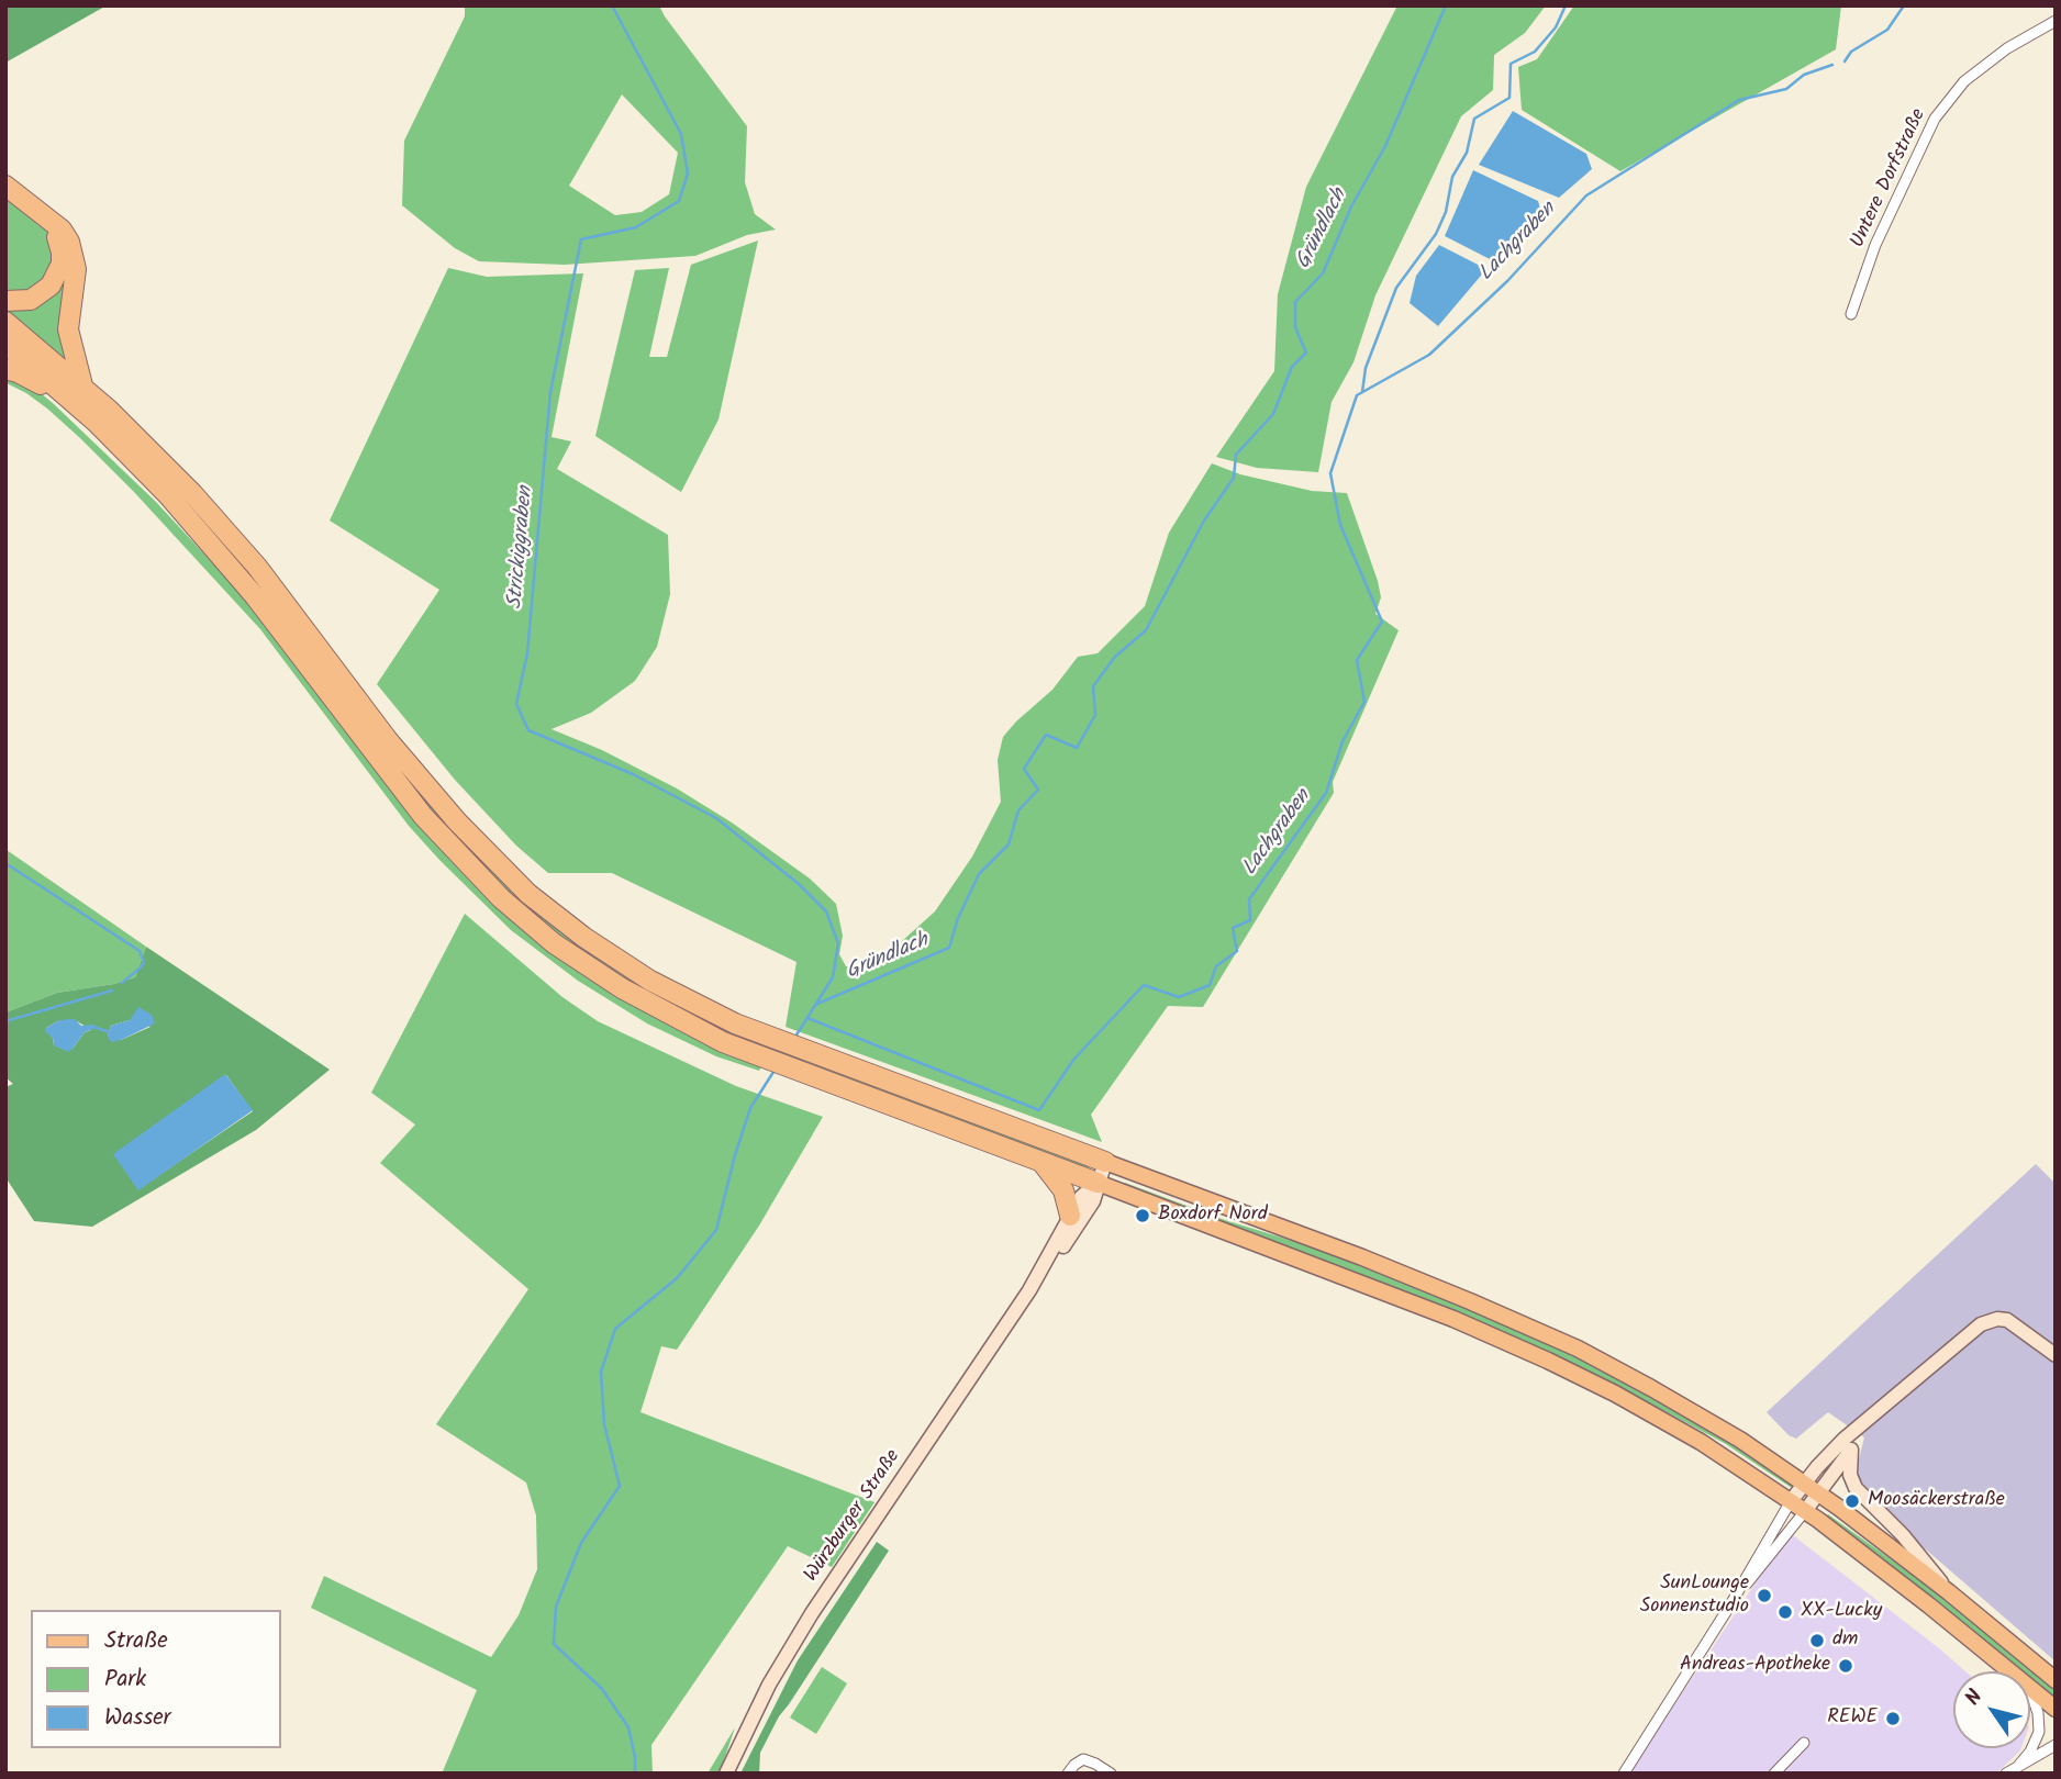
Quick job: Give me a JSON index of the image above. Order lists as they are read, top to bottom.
{
  "streets": {
    "main road": ["Würzburger Straße"],
    "street": ["Untere Dorfstraße"]
  },
  "water": ["Gründlach", "Lachgraben", "Strickiggraben"],
  "places": [
    "Boxdorf Nord",
    "Moosäckerstraße",
    "SunLounge Sonnenstudio",
    "XX-Lucky",
    "dm",
    "Andreas-Apotheke",
    "REWE"
  ],
  "legend": ["Straße", "Park", "Wasser"],
  "north": "top left"
}
